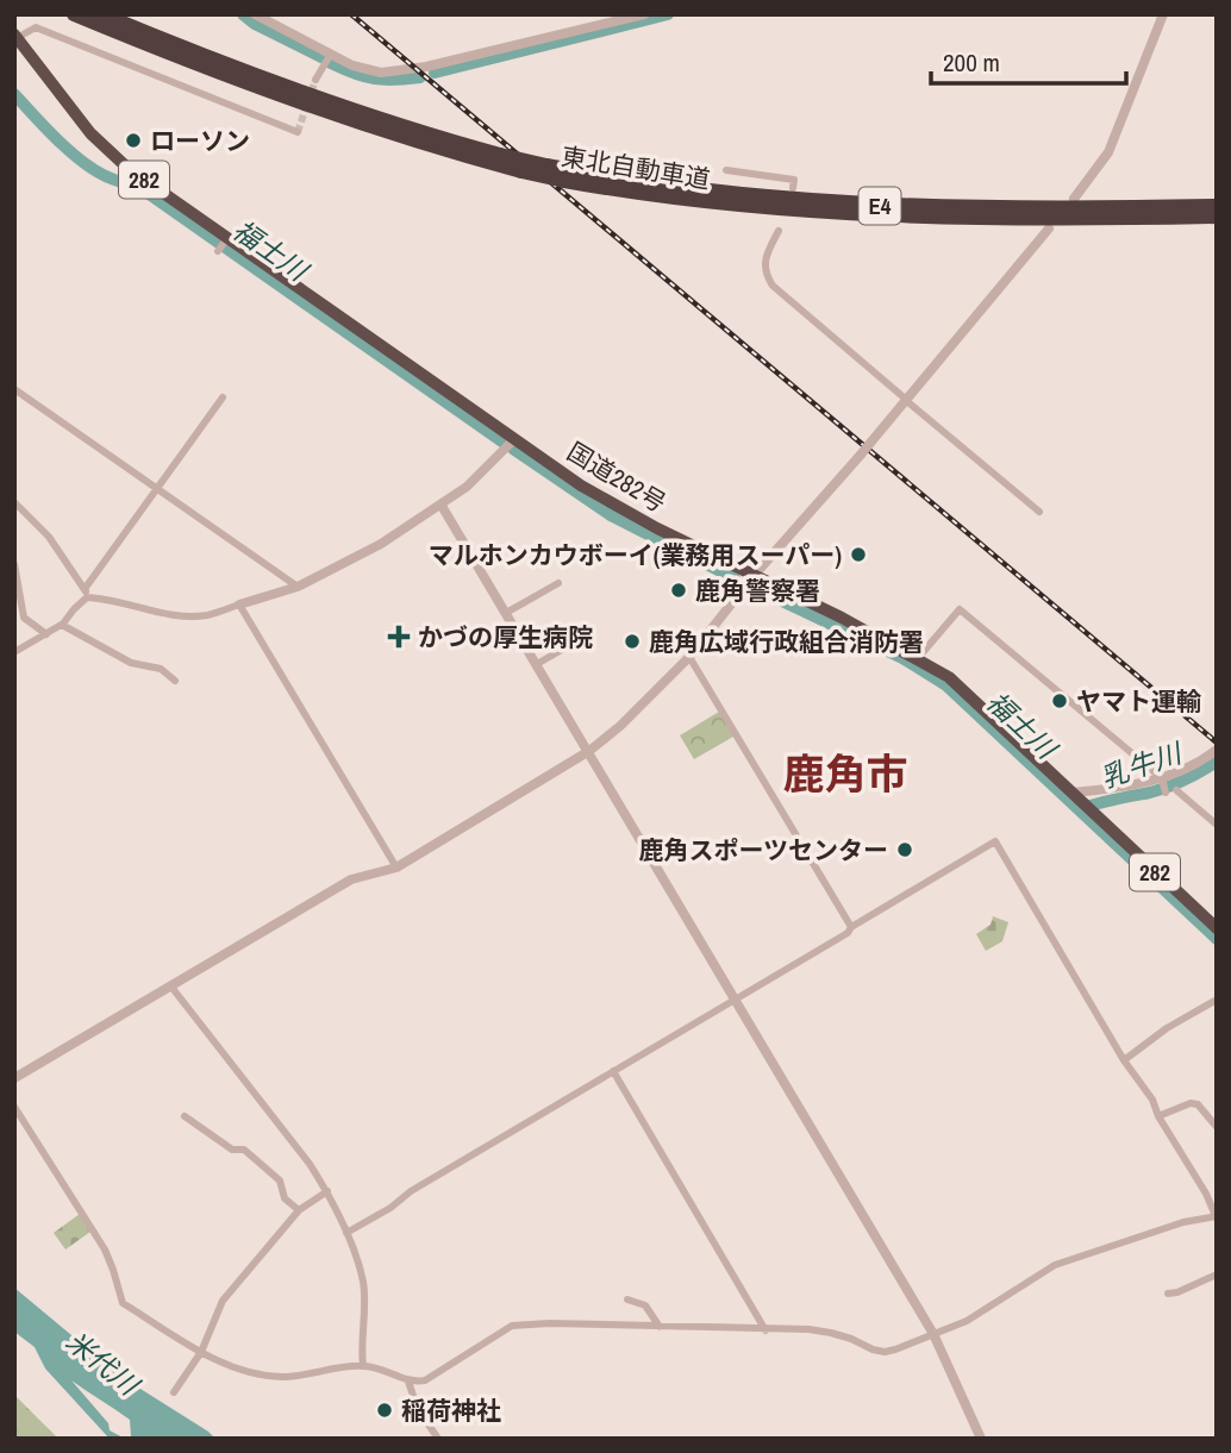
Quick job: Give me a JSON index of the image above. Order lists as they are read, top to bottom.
{
  "streets": {
    "highway": [
      "東北自動車道",
      "282",
      "E4",
      "国道282号"
    ]
  },
  "districts": ["鹿角市"],
  "water": ["福士川", "乳牛川", "米代川"],
  "places": {
    "other": [
      "ローソン",
      "マルホンカウボーイ(業務用スーパー)",
      "鹿角警察署",
      "鹿角広域行政組合消防署",
      "ヤマト運輸",
      "鹿角スポーツセンター",
      "稲荷神社"
    ],
    "health": ["かづの厚生病院"]
  },
  "scale_bar": "200 m"
}
